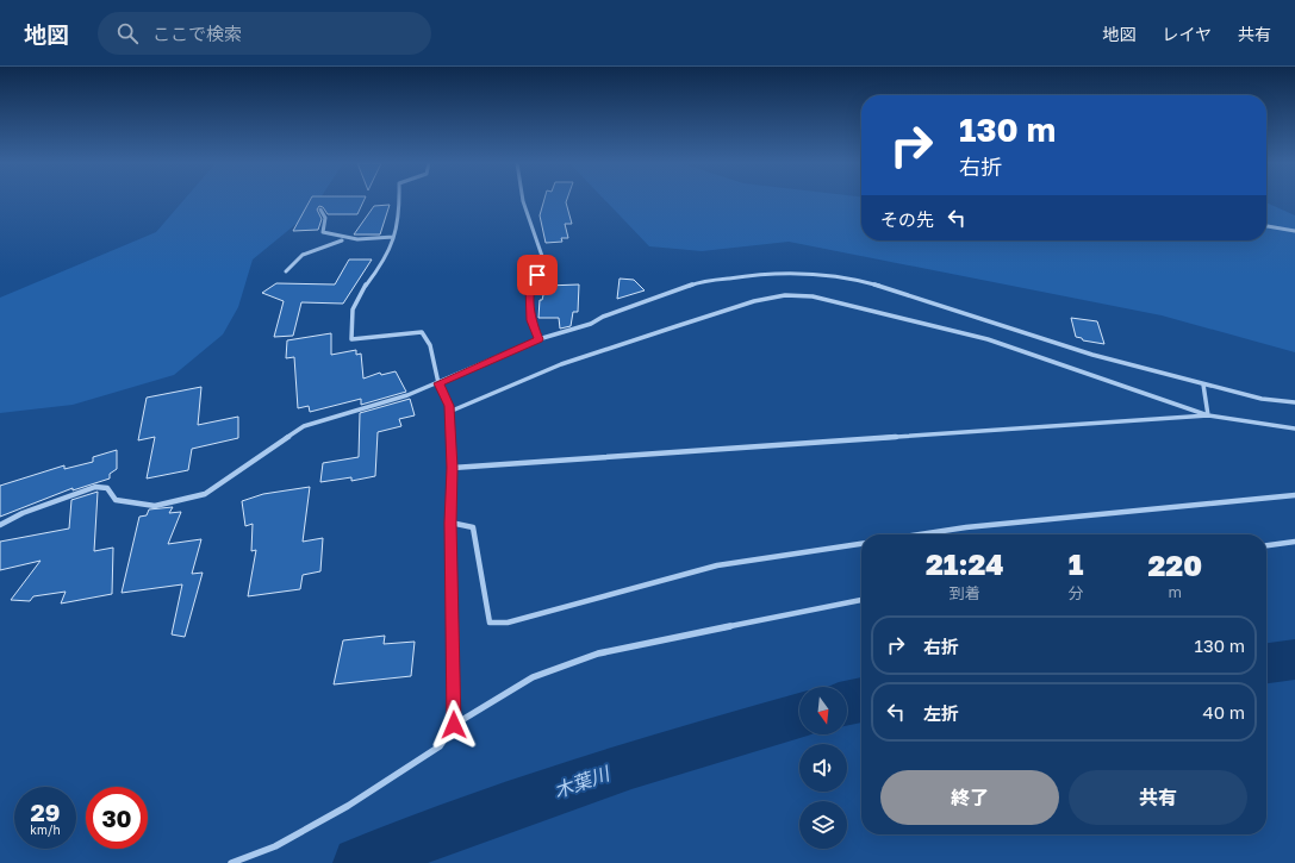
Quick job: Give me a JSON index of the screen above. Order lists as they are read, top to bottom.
{
  "water": ["木葉川"],
  "north": "bottom",
  "page": {
    "header": "地図",
    "search": "ここで検索",
    "nav": ["地図", "レイヤ", "共有"],
    "turn": ["130 m", "右折"],
    "then": "その先",
    "eta": [
      "21:24",
      "到着",
      "1",
      "分",
      "220",
      "m"
    ],
    "list": [
      {
        "name": "右折",
        "value": "130 m"
      },
      {
        "name": "左折",
        "value": "40 m"
      }
    ],
    "buttons": ["終了", "共有"],
    "speed": "29 km/h",
    "limit": "30"
  }
}
